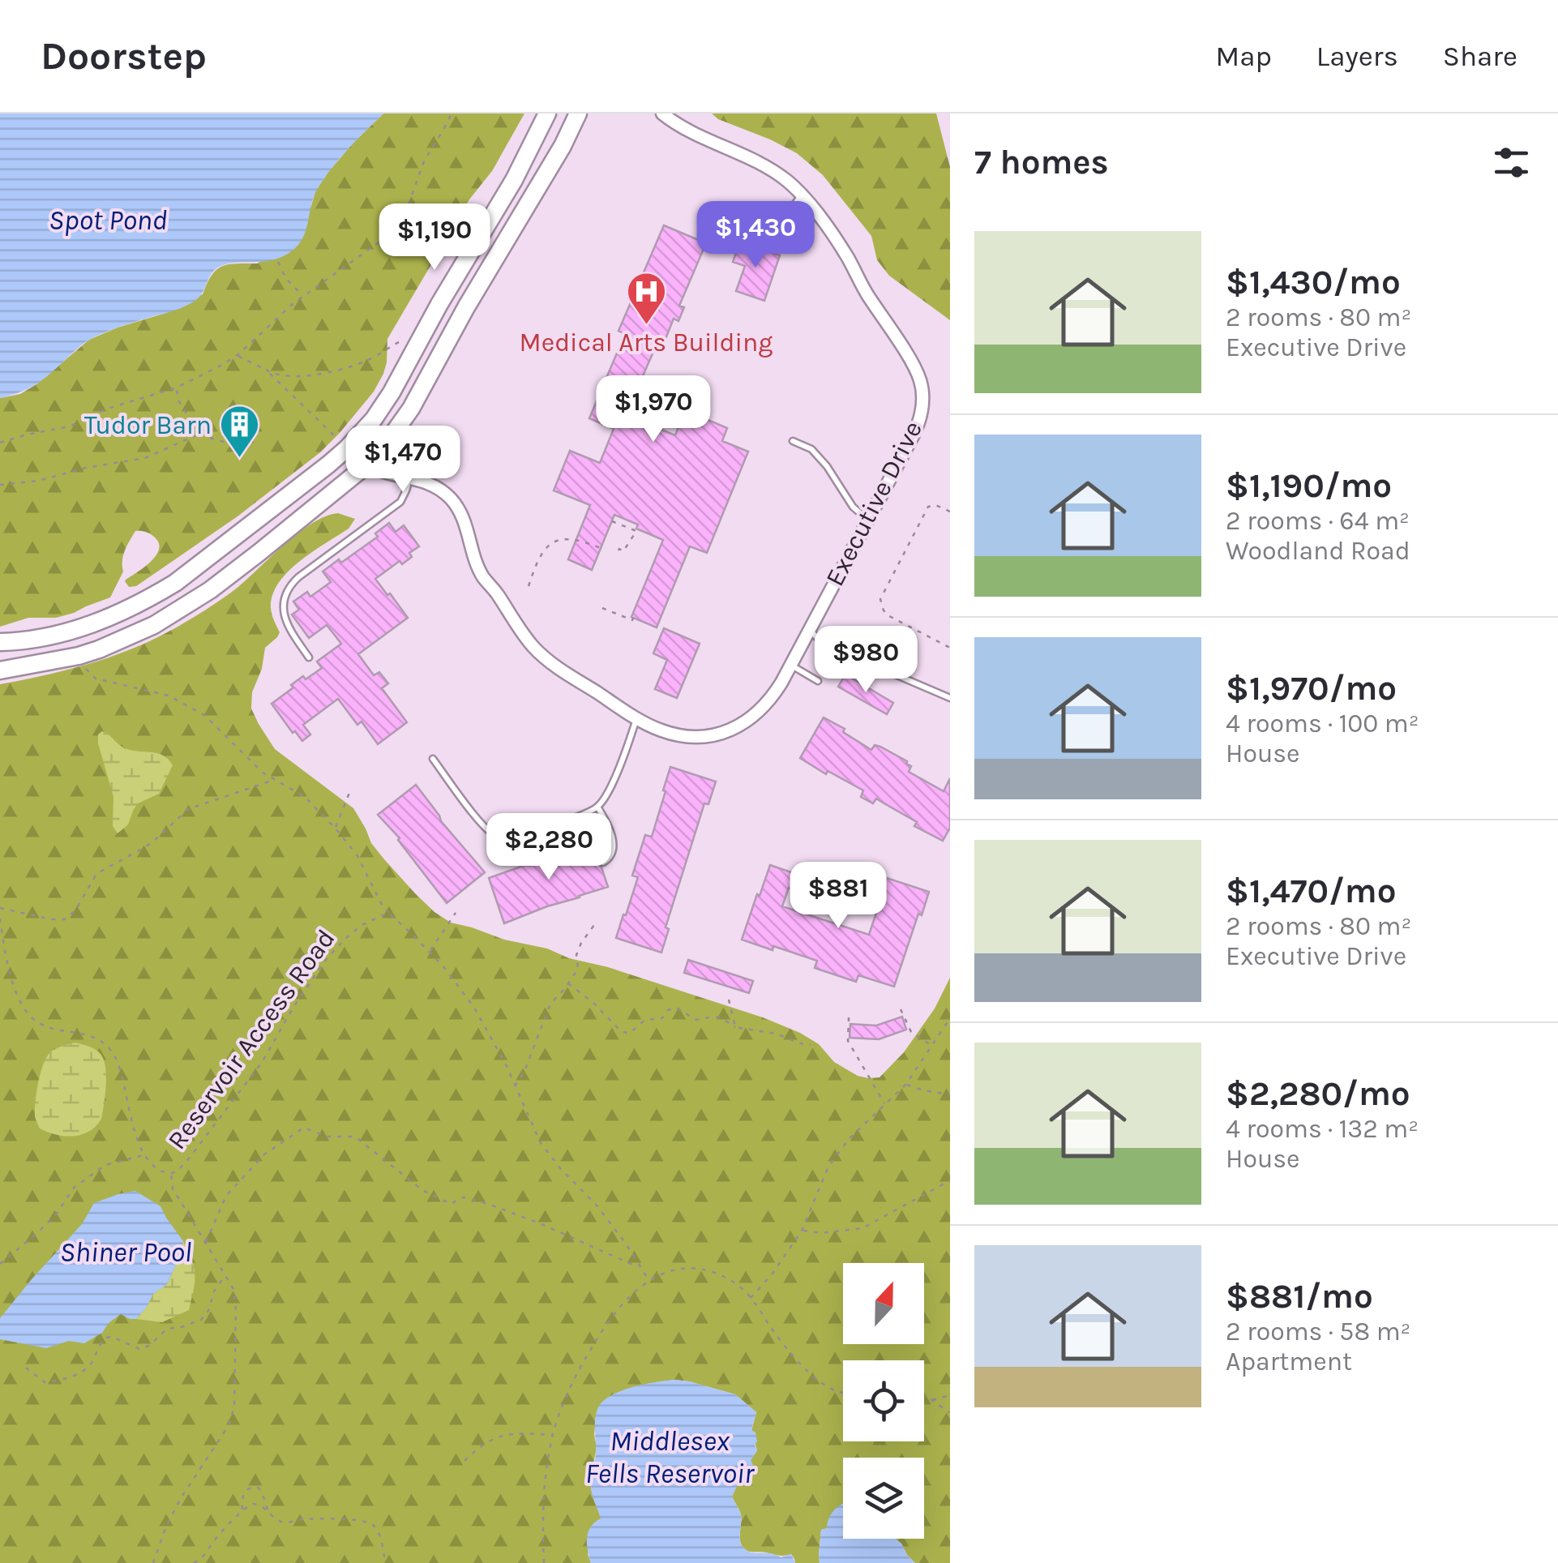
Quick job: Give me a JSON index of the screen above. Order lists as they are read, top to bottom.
{
  "streets": {
    "street": ["Executive Drive"],
    "path": ["Reservoir Access Road"]
  },
  "water": ["Spot Pond", "Shiner Pool", "Middlesex Fells Reservoir"],
  "places": {
    "hospital": ["Medical Arts Building"],
    "building": ["Tudor Barn"]
  },
  "north": "top",
  "page": {
    "header": "Doorstep",
    "nav": ["Map", "Layers", "Share"],
    "heading": "7 homes",
    "price": [
      "$1,430",
      "$1,190",
      "$1,970",
      "$1,470",
      "$980",
      "$2,280",
      "$881"
    ],
    "list": [
      {
        "name": "$1,430/mo",
        "note": "2 rooms · 80 m² · Executive Drive"
      },
      {
        "name": "$1,190/mo",
        "note": "2 rooms · 64 m² · Woodland Road"
      },
      {
        "name": "$1,970/mo",
        "note": "4 rooms · 100 m² · House"
      },
      {
        "name": "$1,470/mo",
        "note": "2 rooms · 80 m² · Executive Drive"
      },
      {
        "name": "$2,280/mo",
        "note": "4 rooms · 132 m² · House"
      },
      {
        "name": "$881/mo",
        "note": "2 rooms · 58 m² · Apartment"
      }
    ]
  }
}
